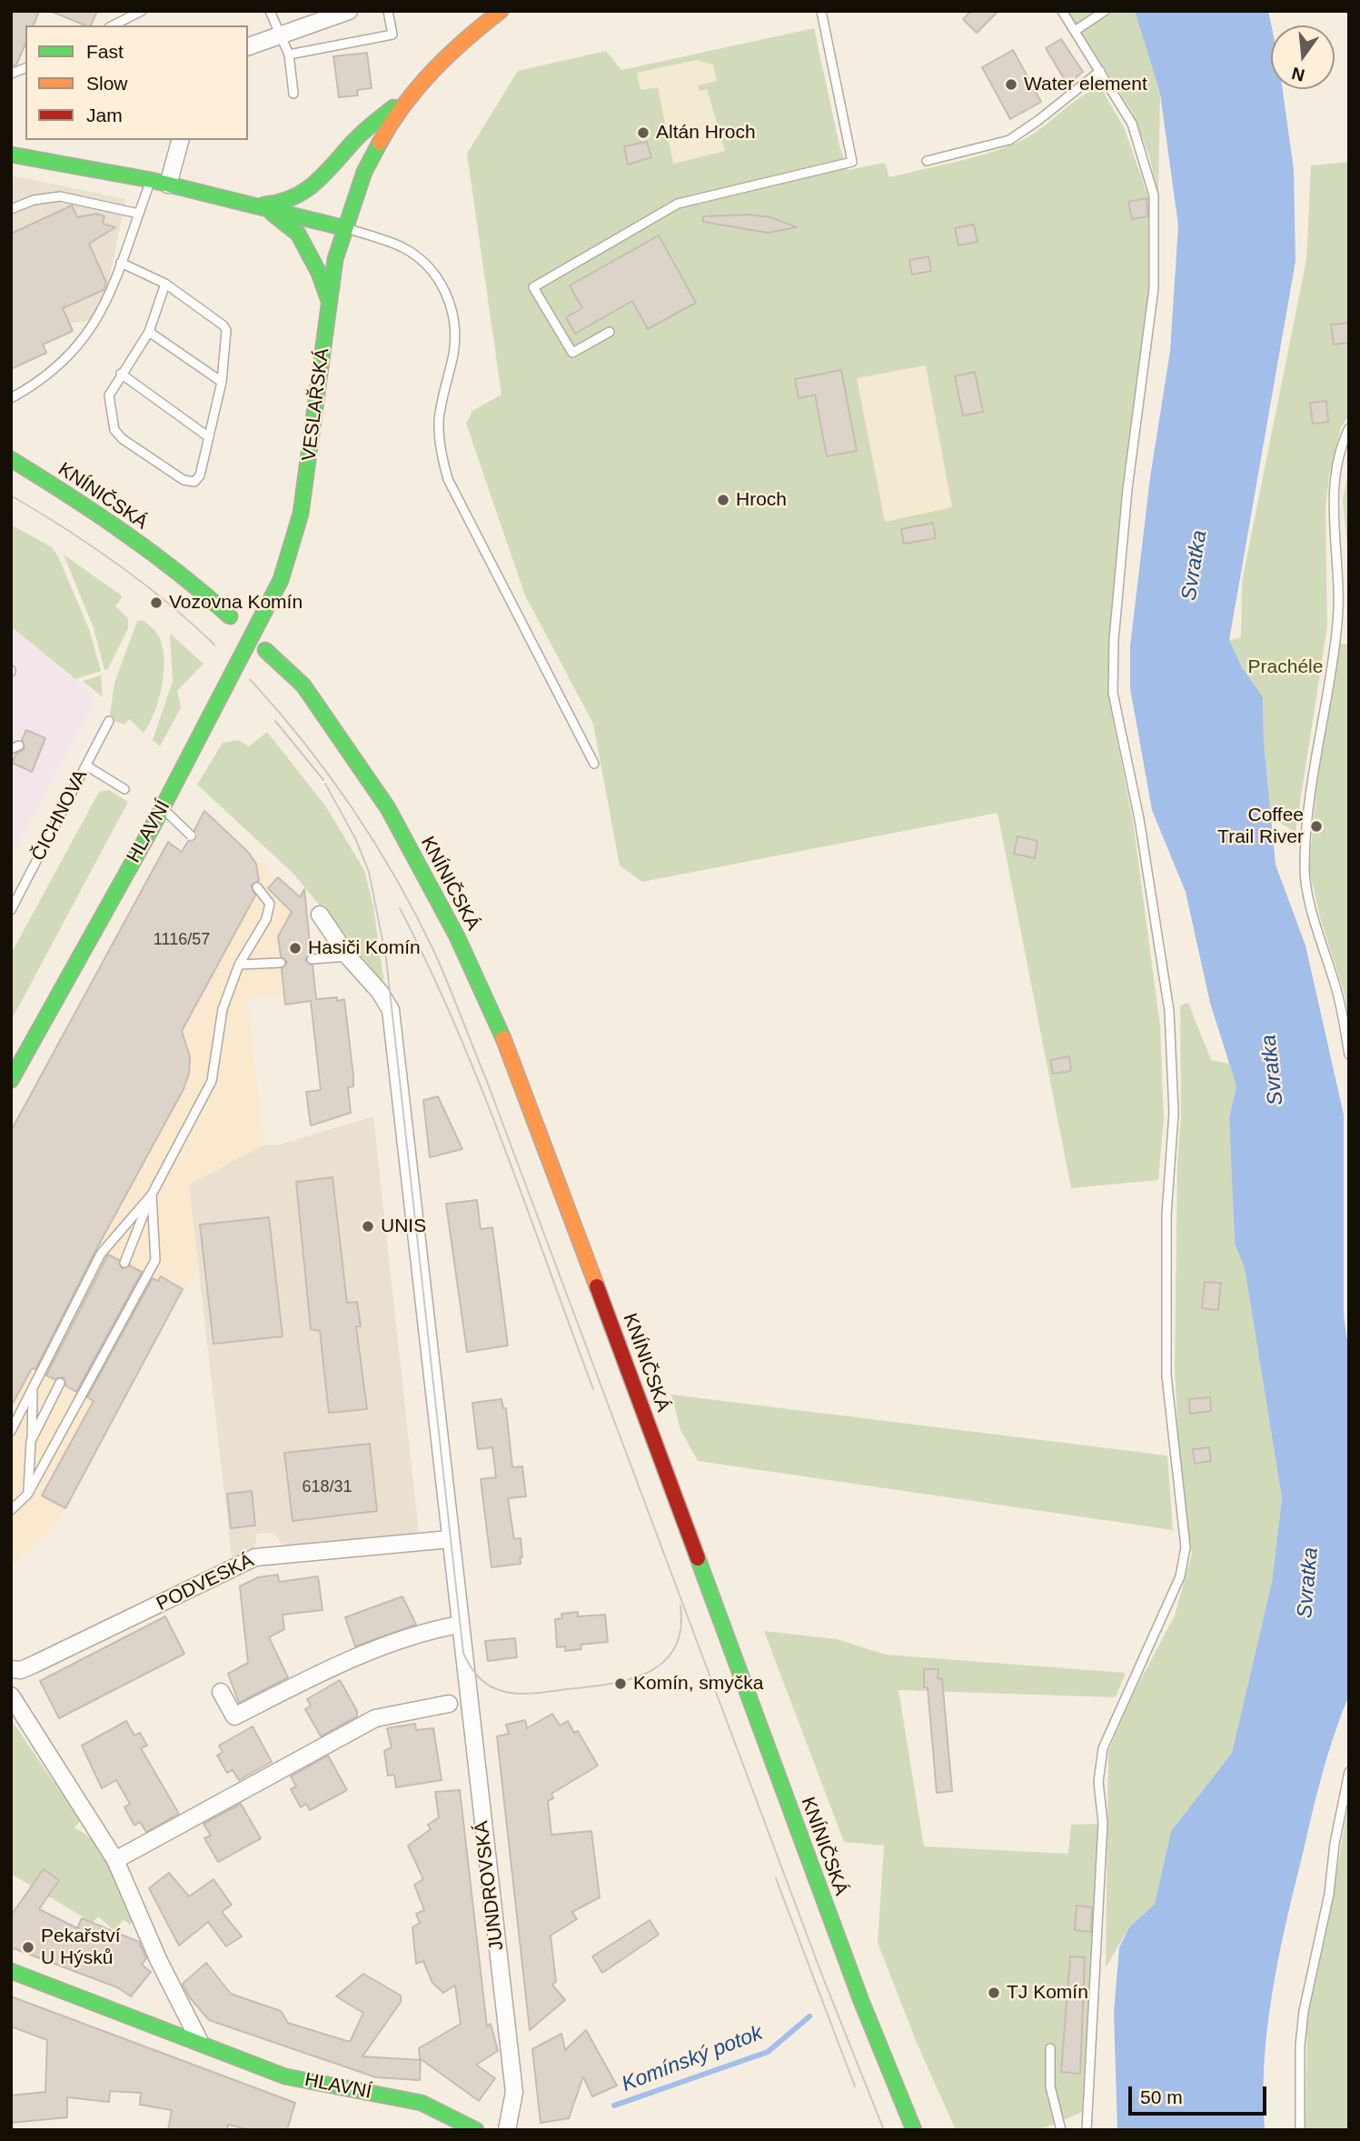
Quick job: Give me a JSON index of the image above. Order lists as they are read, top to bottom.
{
  "streets": {
    "street": [
      "VESLAŘSKÁ",
      "KNÍNIČSKÁ",
      "HLAVNÍ",
      "PODVESKÁ",
      "JUNDROVSKÁ"
    ],
    "lane": ["ČICHNOVA"]
  },
  "crossings": [
    ["VESLAŘSKÁ", "HLAVNÍ"],
    ["PODVESKÁ", "JUNDROVSKÁ"]
  ],
  "water": ["Svratka", "Komínský potok"],
  "parks": ["Prachéle"],
  "places": [
    "Water element",
    "Altán Hroch",
    "Hroch",
    "Vozovna Komín",
    "Coffee Trail River",
    "Hasiči Komín",
    "UNIS",
    "Komín, smyčka",
    "Pekařství U Hýsků",
    "TJ Komín"
  ],
  "house_numbers": ["1116/57", "618/31"],
  "legend": ["Fast", "Slow", "Jam"],
  "scale_bar": "50 m",
  "north": "bottom"
}
